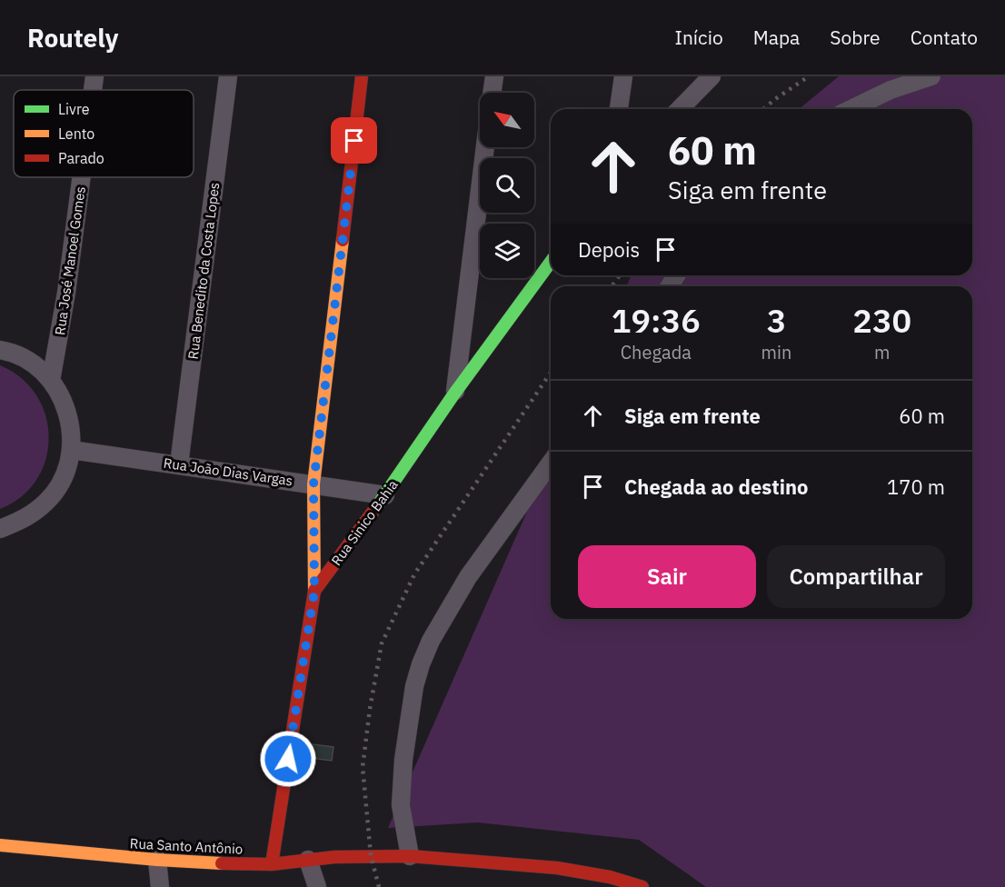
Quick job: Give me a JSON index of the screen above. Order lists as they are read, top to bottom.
{
  "streets": {
    "street": [
      "Rua José Manoel Gomes",
      "Rua Benedito da Costa Lopes",
      "Rua João Dias Vargas",
      "Rua Sinico Bahia",
      "Rua Santo Antônio"
    ]
  },
  "crossings": [
    ["Rua Benedito da Costa Lopes", "Rua João Dias Vargas"],
    ["Rua João Dias Vargas", "Rua Sinico Bahia"],
    ["Rua Sinico Bahia", "Rua Santo Antônio"]
  ],
  "legend": ["Livre", "Lento", "Parado"],
  "north": "top left",
  "page": {
    "header": "Routely",
    "nav": [
      "Início",
      "Mapa",
      "Sobre",
      "Contato"
    ],
    "turn": ["60 m", "Siga em frente"],
    "then": "Depois",
    "eta": [
      "19:36",
      "Chegada",
      "3",
      "min",
      "230",
      "m"
    ],
    "list": [
      {
        "name": "Siga em frente",
        "value": "60 m"
      },
      {
        "name": "Chegada ao destino",
        "value": "170 m"
      }
    ],
    "buttons": ["Sair", "Compartilhar"]
  }
}
